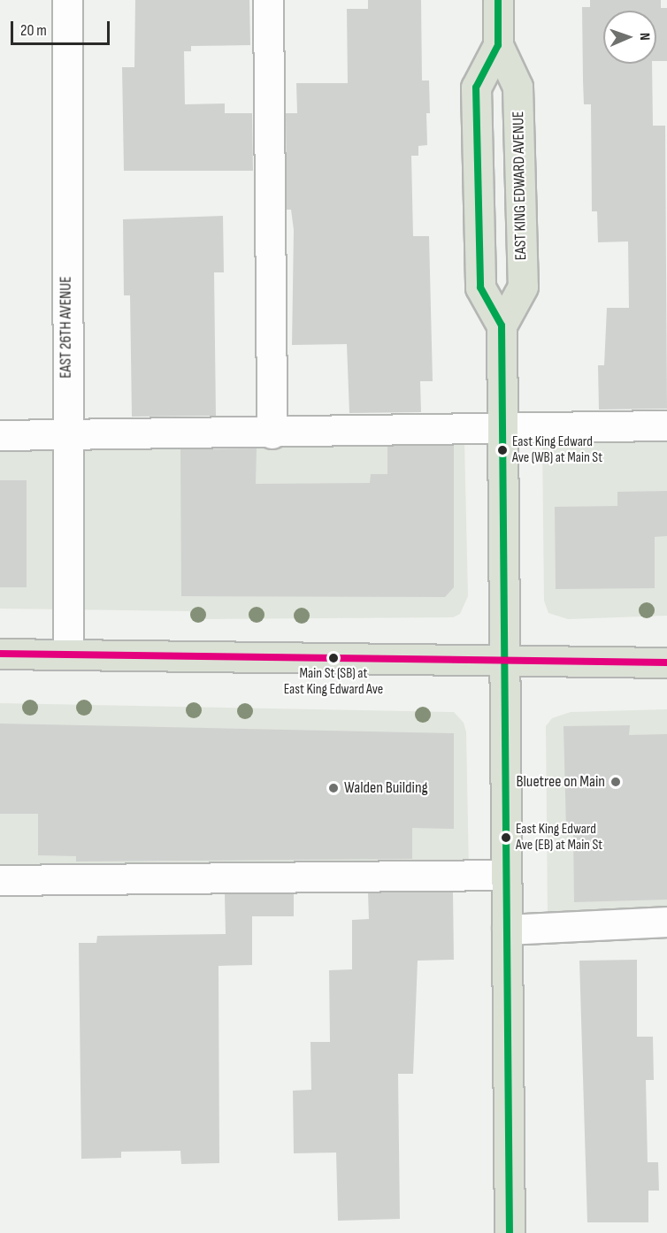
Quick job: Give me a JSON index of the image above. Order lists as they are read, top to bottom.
{
  "streets": {
    "main road": ["EAST KING EDWARD AVENUE"],
    "street": ["EAST 26TH AVENUE"]
  },
  "places": [
    "East King Edward Ave (WB) at Main St",
    "Main St (SB) at East King Edward Ave",
    "Bluetree on Main",
    "Walden Building",
    "East King Edward Ave (EB) at Main St"
  ],
  "scale_bar": "20 m",
  "north": "right"
}
